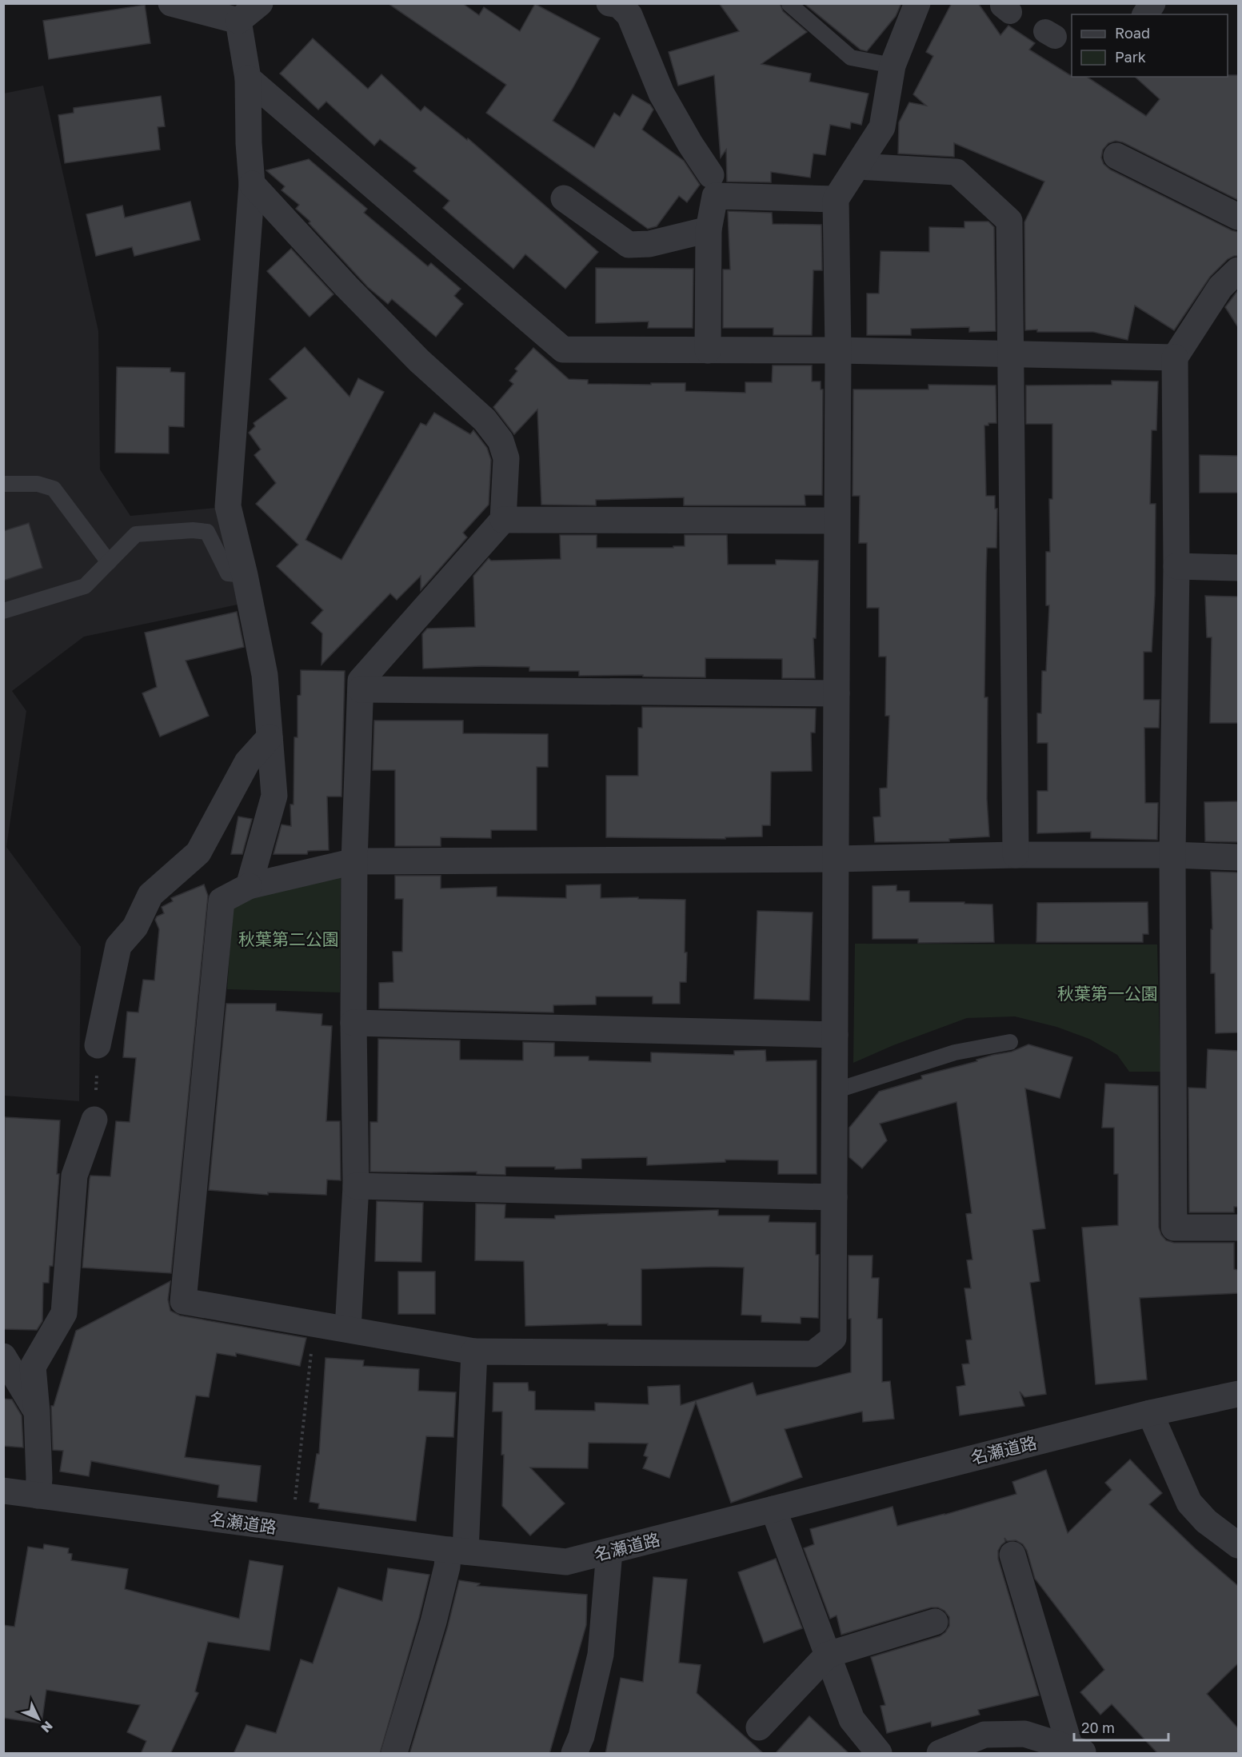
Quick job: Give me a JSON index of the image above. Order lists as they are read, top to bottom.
{
  "streets": {
    "street": ["名瀬道路"]
  },
  "parks": ["秋葉第二公園", "秋葉第一公園"],
  "legend": ["Road", "Park"],
  "scale_bar": "20 m",
  "north": "bottom right"
}
